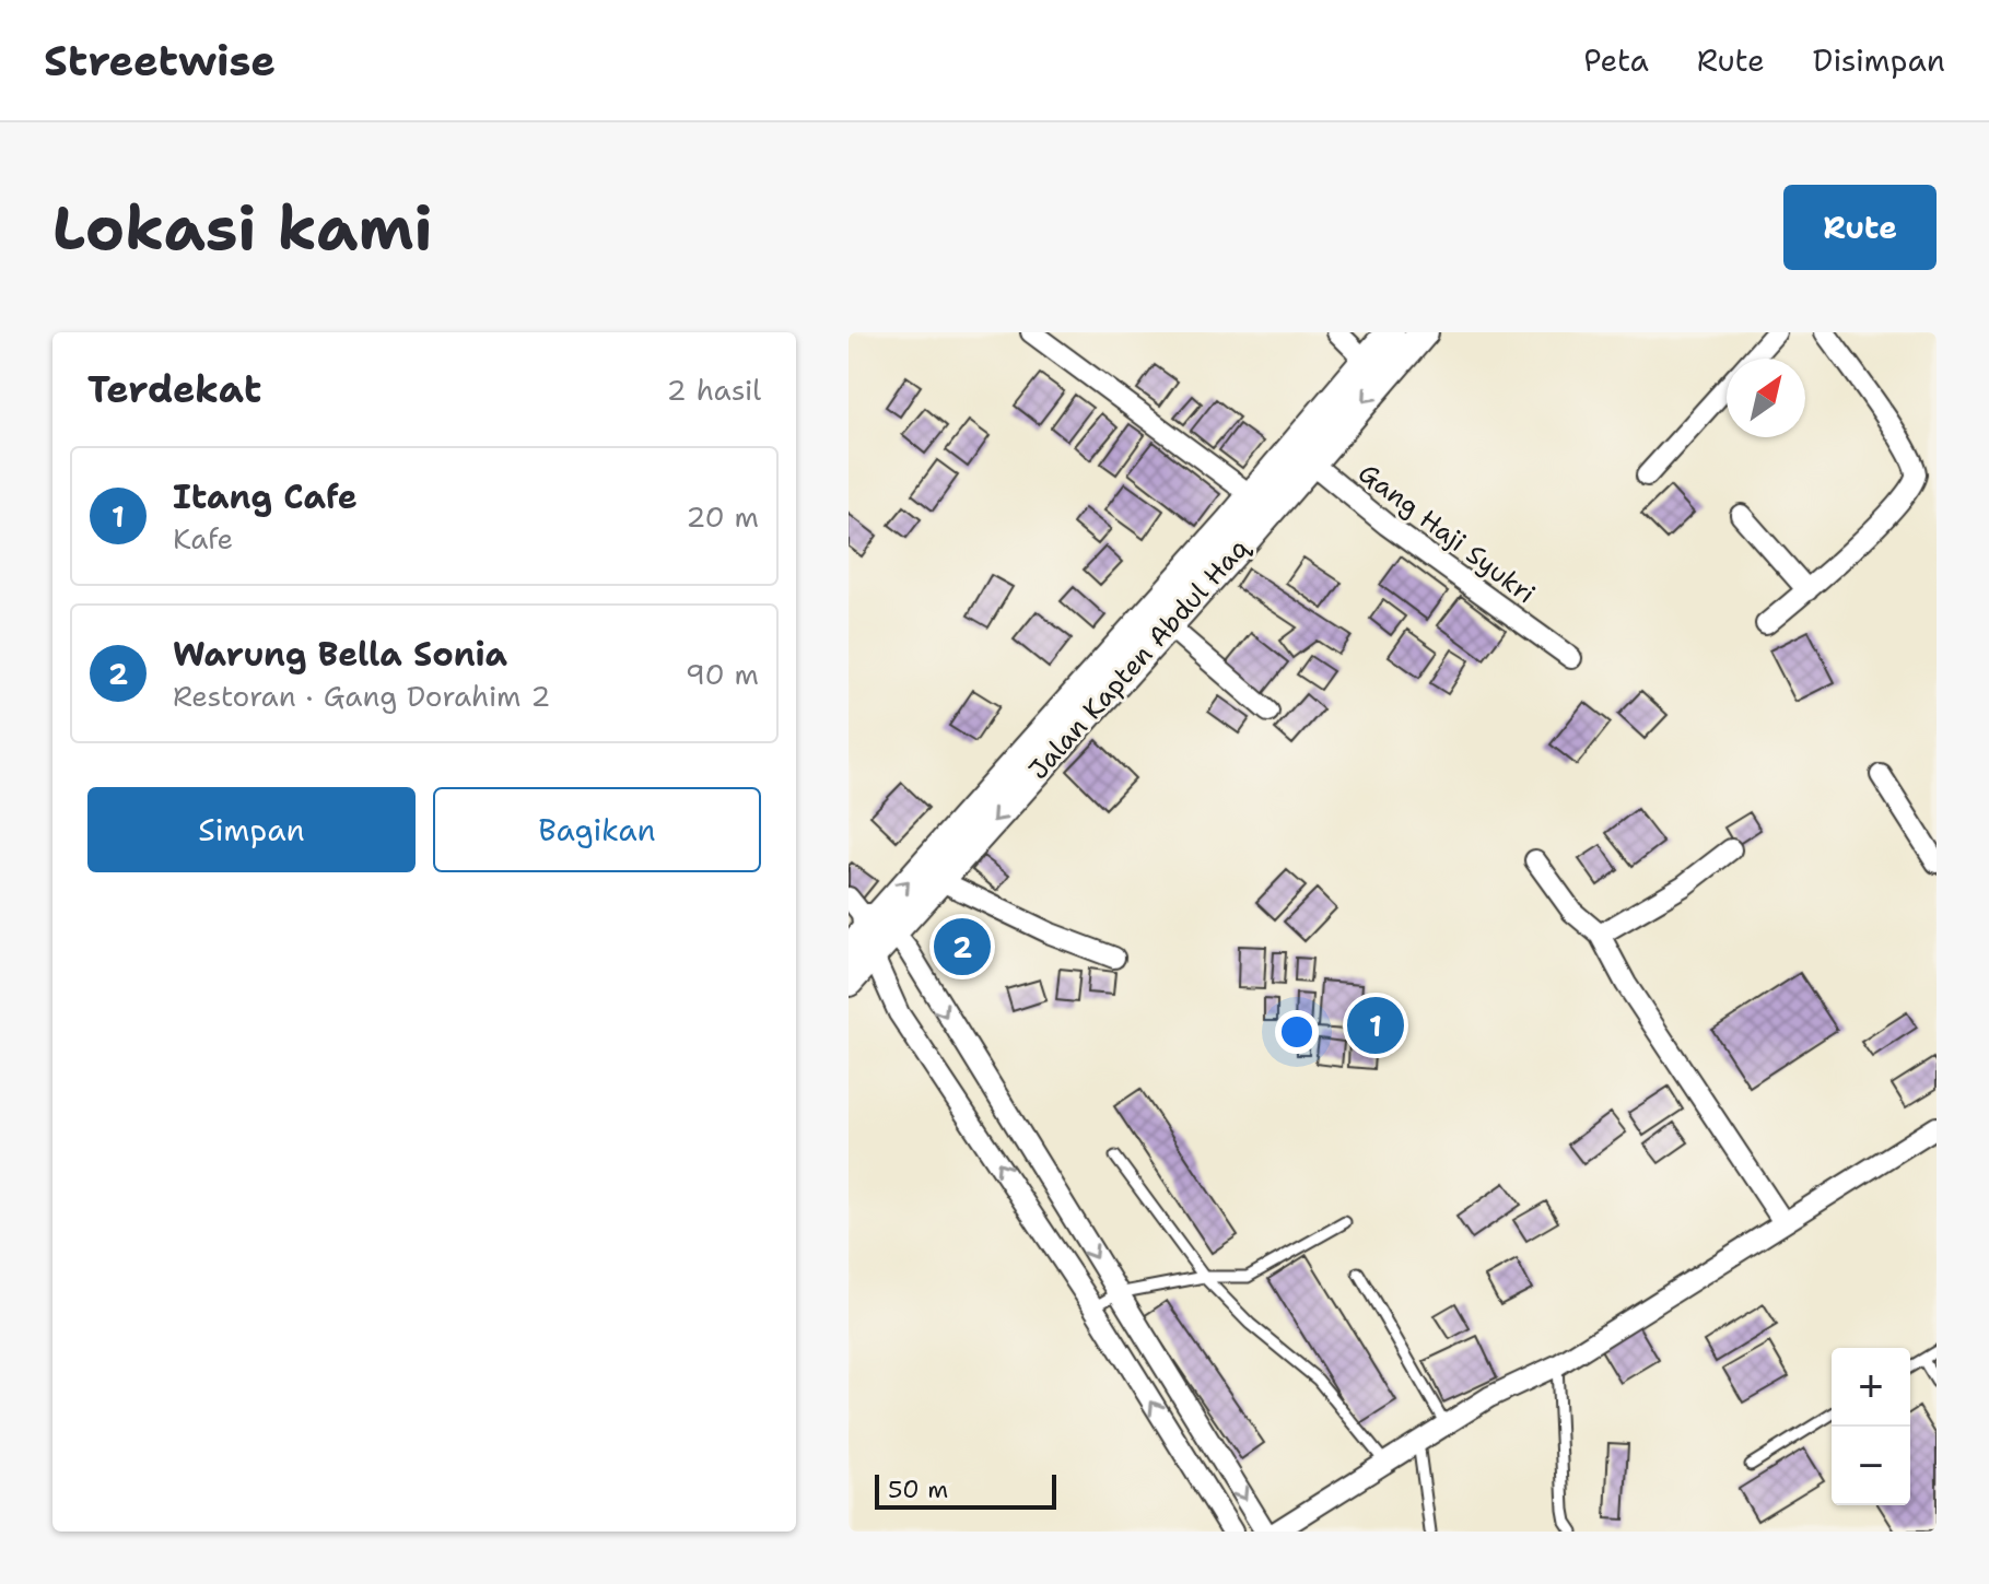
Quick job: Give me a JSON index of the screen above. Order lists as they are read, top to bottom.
{
  "streets": {
    "street": ["Gang Haji Syukri", "Jalan Kapten Abdul Haq"]
  },
  "crossings": [
    ["Gang Haji Syukri", "Jalan Kapten Abdul Haq"]
  ],
  "scale_bar": "50 m",
  "north": "top right",
  "page": {
    "header": "Streetwise",
    "nav": ["Peta", "Rute", "Disimpan"],
    "buttons": [
      "Rute",
      ["Simpan", "Bagikan"]
    ],
    "title": "Lokasi kami",
    "heading": ["Terdekat", "2 hasil"],
    "list": [
      {
        "mark": "1",
        "name": "Itang Cafe",
        "note": "Kafe",
        "value": "20 m"
      },
      {
        "mark": "2",
        "name": "Warung Bella Sonia",
        "note": "Restoran · Gang Dorahim 2",
        "value": "90 m"
      }
    ],
    "pins": ["2", "1"],
    "map_buttons": ["+", "−"],
    "scale": "50 m"
  }
}
